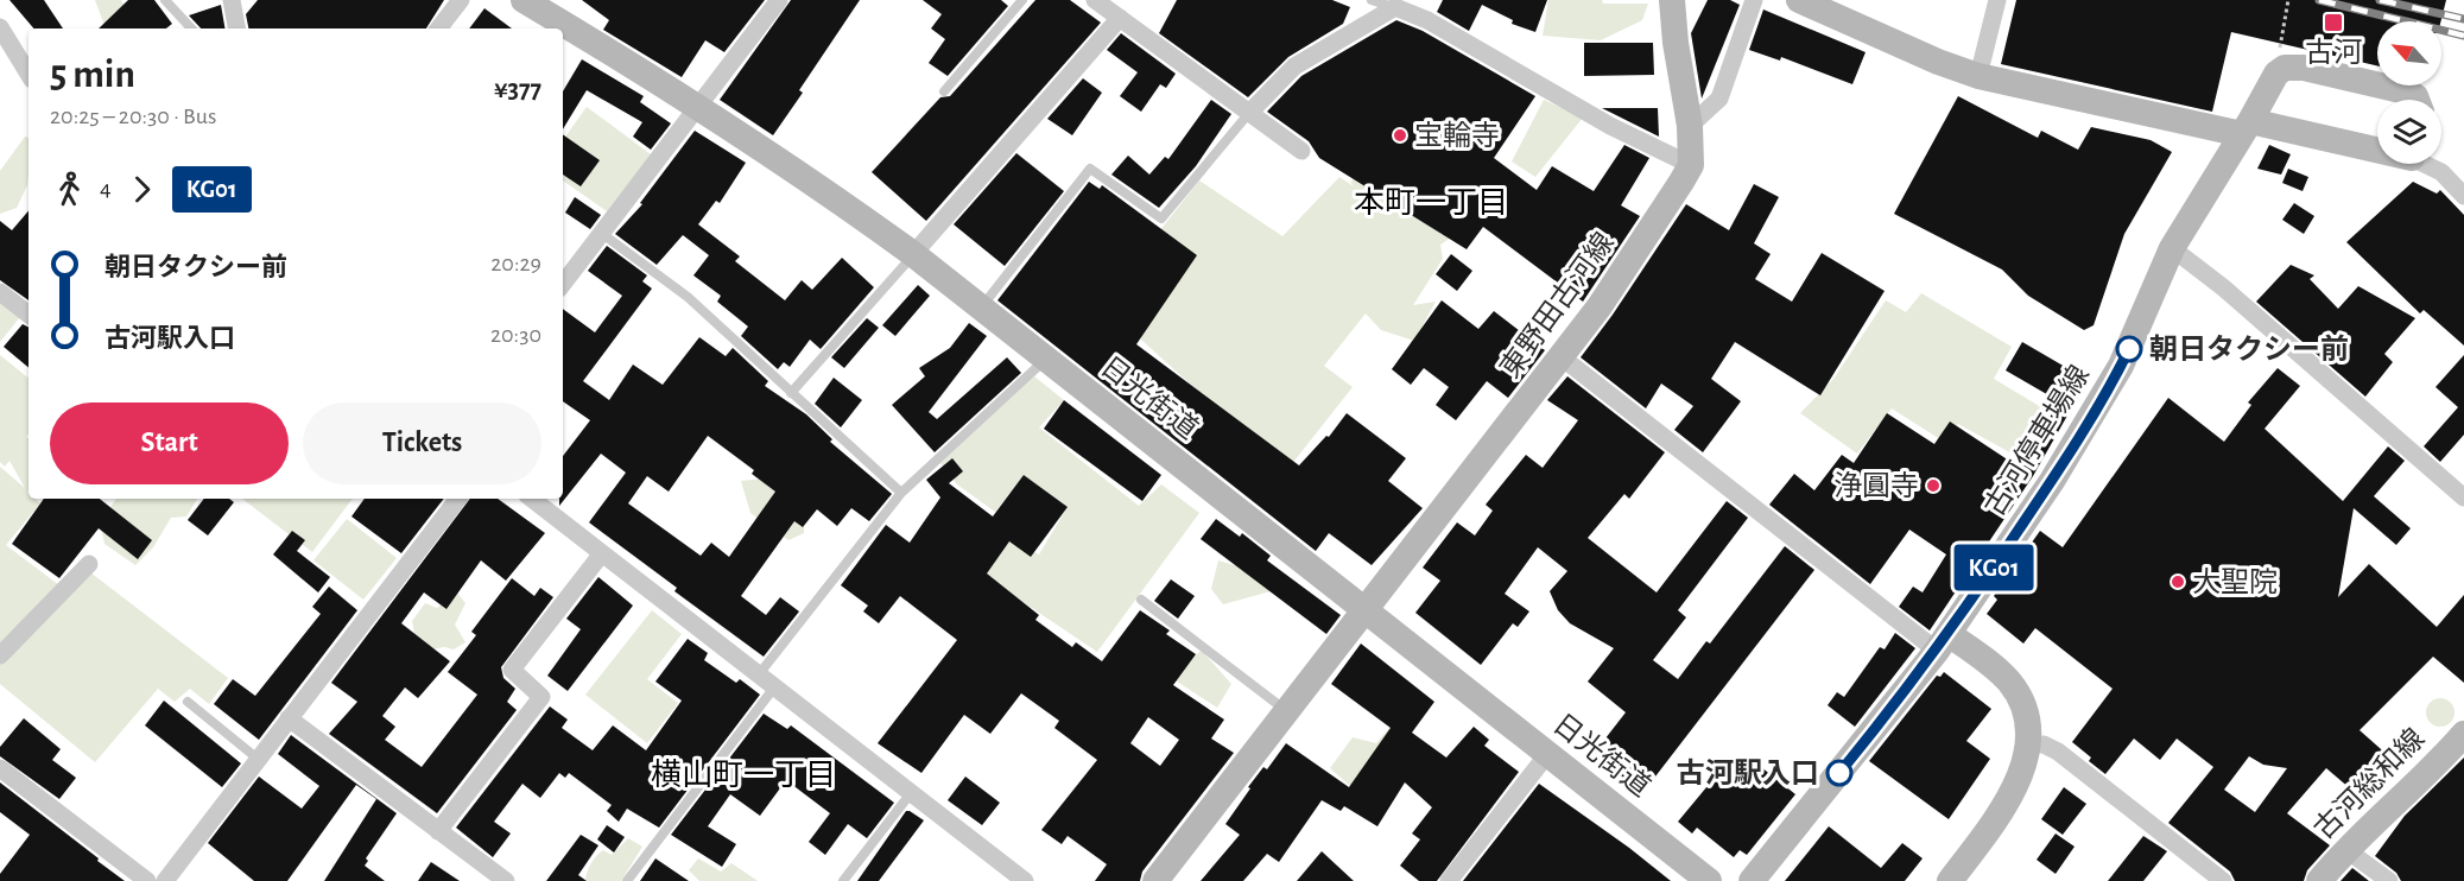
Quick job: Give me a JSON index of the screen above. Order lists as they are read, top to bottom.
{
  "streets": {
    "main road": [
      "東野田古河線",
      "日光街道",
      "古河停車場線",
      "古河総和線"
    ]
  },
  "crossings": [
    ["東野田古河線", "日光街道"]
  ],
  "districts": ["本町一丁目", "横山町一丁目"],
  "places": {
    "transit": ["古河"],
    "other": [
      "宝輪寺",
      "朝日タクシー前",
      "浄圓寺",
      "大聖院",
      "古河駅入口"
    ]
  },
  "lines": ["bus line KG01"],
  "north": "top left",
  "page": {
    "on_map": "KG01",
    "heading": ["5 min", "20:25 – 20:30 · Bus", "¥377"],
    "legs": ["4", "KG01"],
    "list": [
      {
        "name": "朝日タクシー前",
        "value": "20:29"
      },
      {
        "name": "古河駅入口",
        "value": "20:30"
      }
    ],
    "buttons": ["Start", "Tickets"]
  }
}
